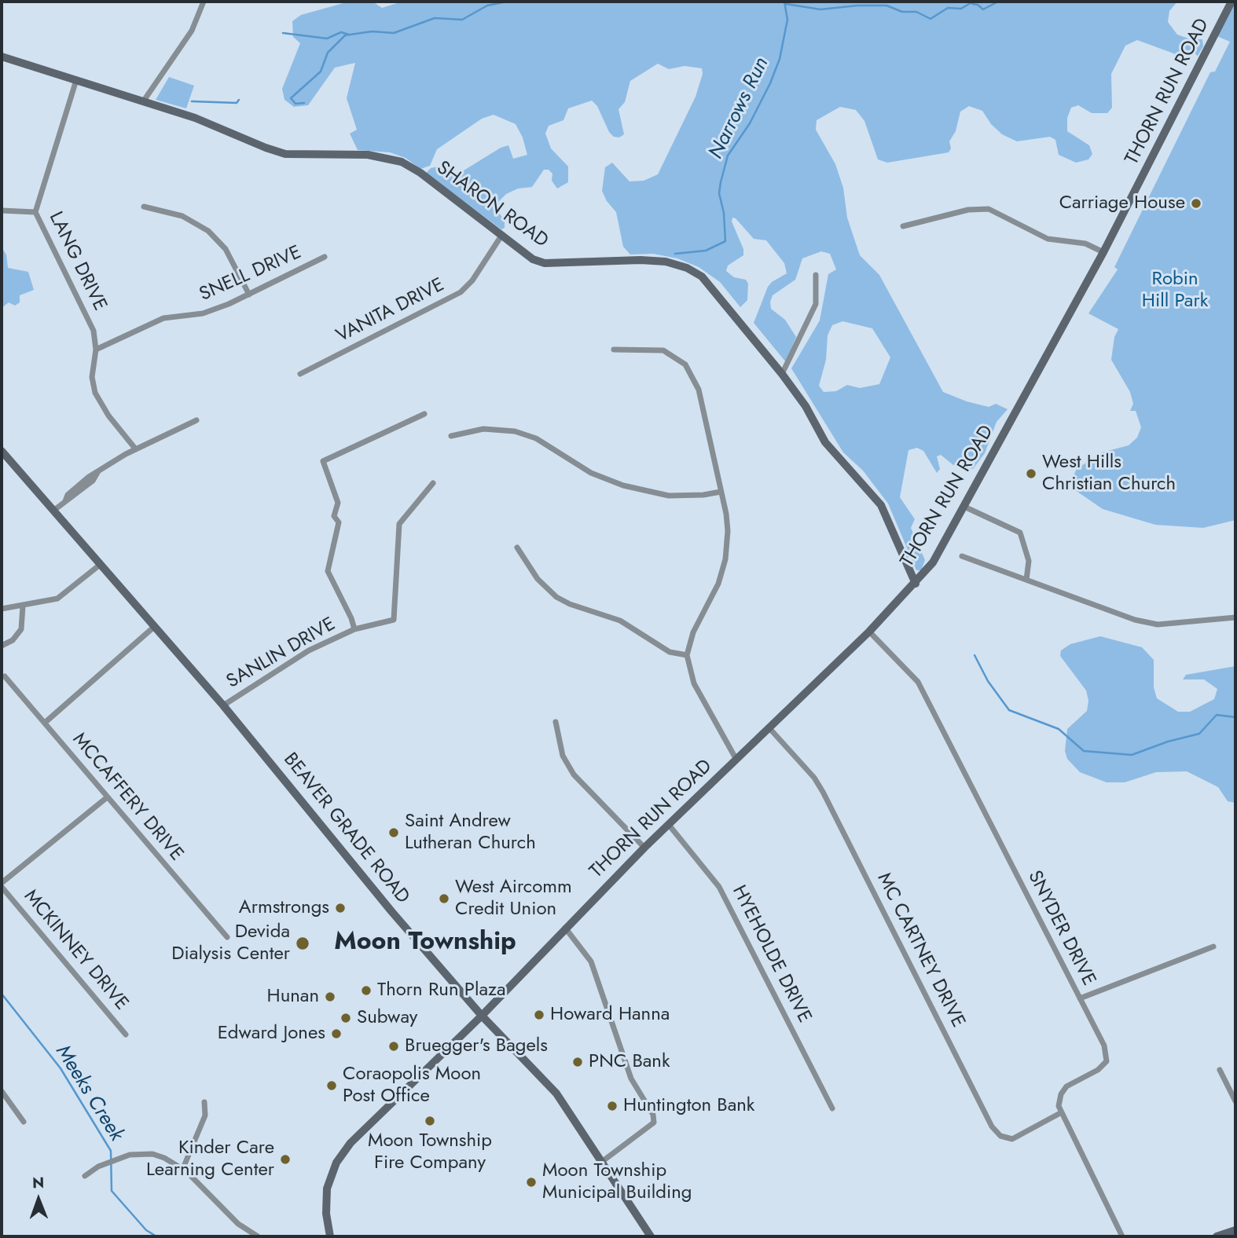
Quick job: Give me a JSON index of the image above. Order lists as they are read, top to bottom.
{
  "streets": {
    "street": [
      "THORN RUN ROAD",
      "SHARON ROAD",
      "LANG DRIVE",
      "SNELL DRIVE",
      "VANITA DRIVE",
      "SANLIN DRIVE",
      "MCCAFFERY DRIVE",
      "BEAVER GRADE ROAD",
      "SNYDER DRIVE",
      "MCKINNEY DRIVE",
      "MC CARTNEY DRIVE",
      "HYEHOLDE DRIVE"
    ]
  },
  "crossings": [
    ["THORN RUN ROAD", "SHARON ROAD"],
    ["THORN RUN ROAD", "BEAVER GRADE ROAD"],
    ["THORN RUN ROAD", "SNYDER DRIVE"],
    ["THORN RUN ROAD", "MC CARTNEY DRIVE"],
    ["THORN RUN ROAD", "HYEHOLDE DRIVE"],
    ["SHARON ROAD", "LANG DRIVE"],
    ["SHARON ROAD", "VANITA DRIVE"],
    ["LANG DRIVE", "SNELL DRIVE"],
    ["SANLIN DRIVE", "BEAVER GRADE ROAD"],
    ["SNYDER DRIVE", "MC CARTNEY DRIVE"]
  ],
  "districts": ["Moon Township"],
  "water": ["Narrows Run", "Meeks Creek"],
  "parks": ["Robin Hill Park"],
  "places": [
    "Carriage House",
    "West Hills Christian Church",
    "Saint Andrew Lutheran Church",
    "West Aircomm Credit Union",
    "Armstrongs",
    "Devida Dialysis Center",
    "Thorn Run Plaza",
    "Hunan",
    "Howard Hanna",
    "Subway",
    "Edward Jones",
    "Bruegger's Bagels",
    "PNC Bank",
    "Coraopolis Moon Post Office",
    "Huntington Bank",
    "Moon Township Fire Company",
    "Kinder Care Learning Center",
    "Moon Township Municipal Building"
  ],
  "north": "top"
}
